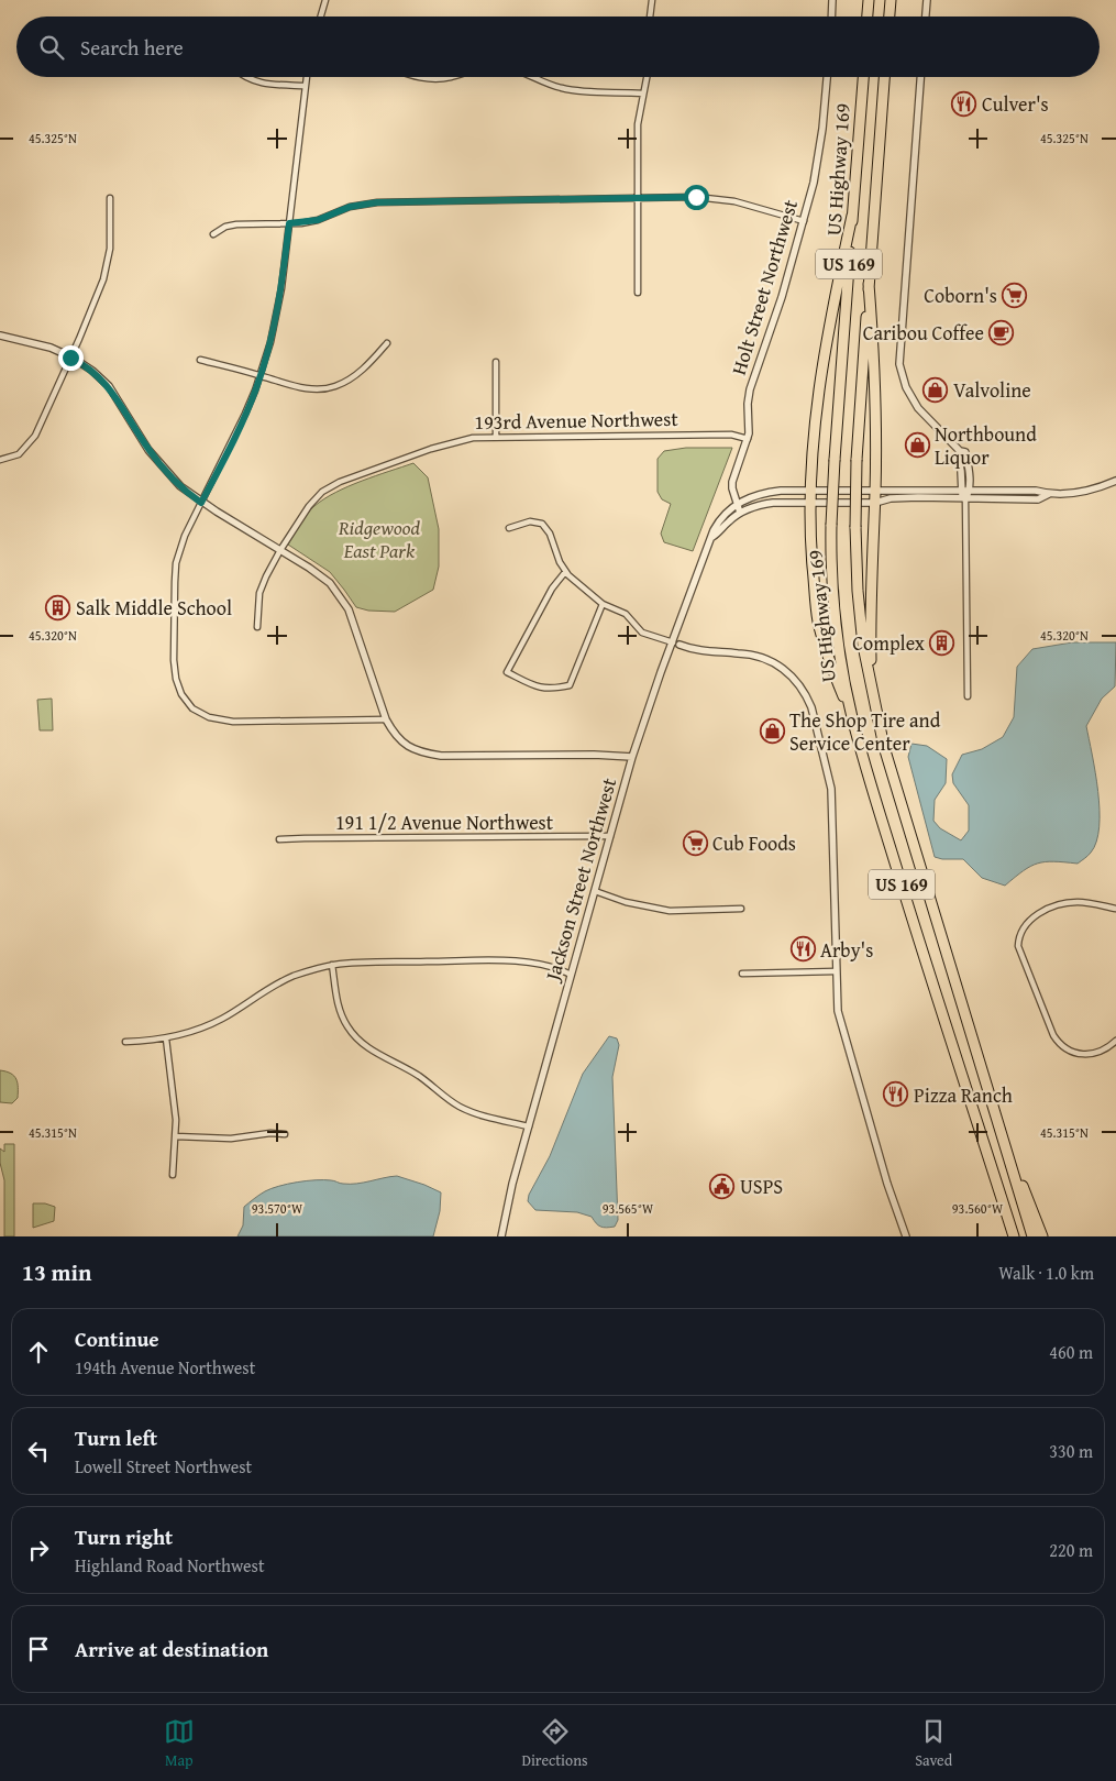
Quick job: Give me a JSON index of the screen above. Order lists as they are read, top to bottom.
{
  "streets": {
    "highway": ["US Highway 169", "US 169"],
    "street": [
      "Holt Street Northwest",
      "193rd Avenue Northwest",
      "191 1/2 Avenue Northwest",
      "Jackson Street Northwest"
    ]
  },
  "crossings": [
    ["Holt Street Northwest", "193rd Avenue Northwest"],
    ["Holt Street Northwest", "Jackson Street Northwest"],
    ["191 1/2 Avenue Northwest", "Jackson Street Northwest"]
  ],
  "parks": ["Ridgewood East Park"],
  "places": {
    "restaurant": ["Culver's", "Arby's", "Pizza Ranch"],
    "supermarket": ["Coborn's", "Cub Foods"],
    "cafe": ["Caribou Coffee"],
    "shop": ["Valvoline", "Northbound Liquor", "The Shop Tire and Service Center"],
    "building": ["Salk Middle School", "Complex"],
    "public building": ["USPS"]
  },
  "page": {
    "search": "Search here",
    "heading": ["13 min", "Walk · 1.0 km"],
    "list": [
      ["Continue", "194th Avenue Northwest", "460 m"],
      ["Turn left", "Lowell Street Northwest", "330 m"],
      ["Turn right", "Highland Road Northwest", "220 m"],
      "Arrive at destination"
    ],
    "nav": ["Map", "Directions", "Saved"]
  },
  "coordinates": [
    "45.325°N",
    "45.320°N",
    "45.315°N",
    "93.570°W",
    "93.565°W",
    "93.560°W"
  ]
}
